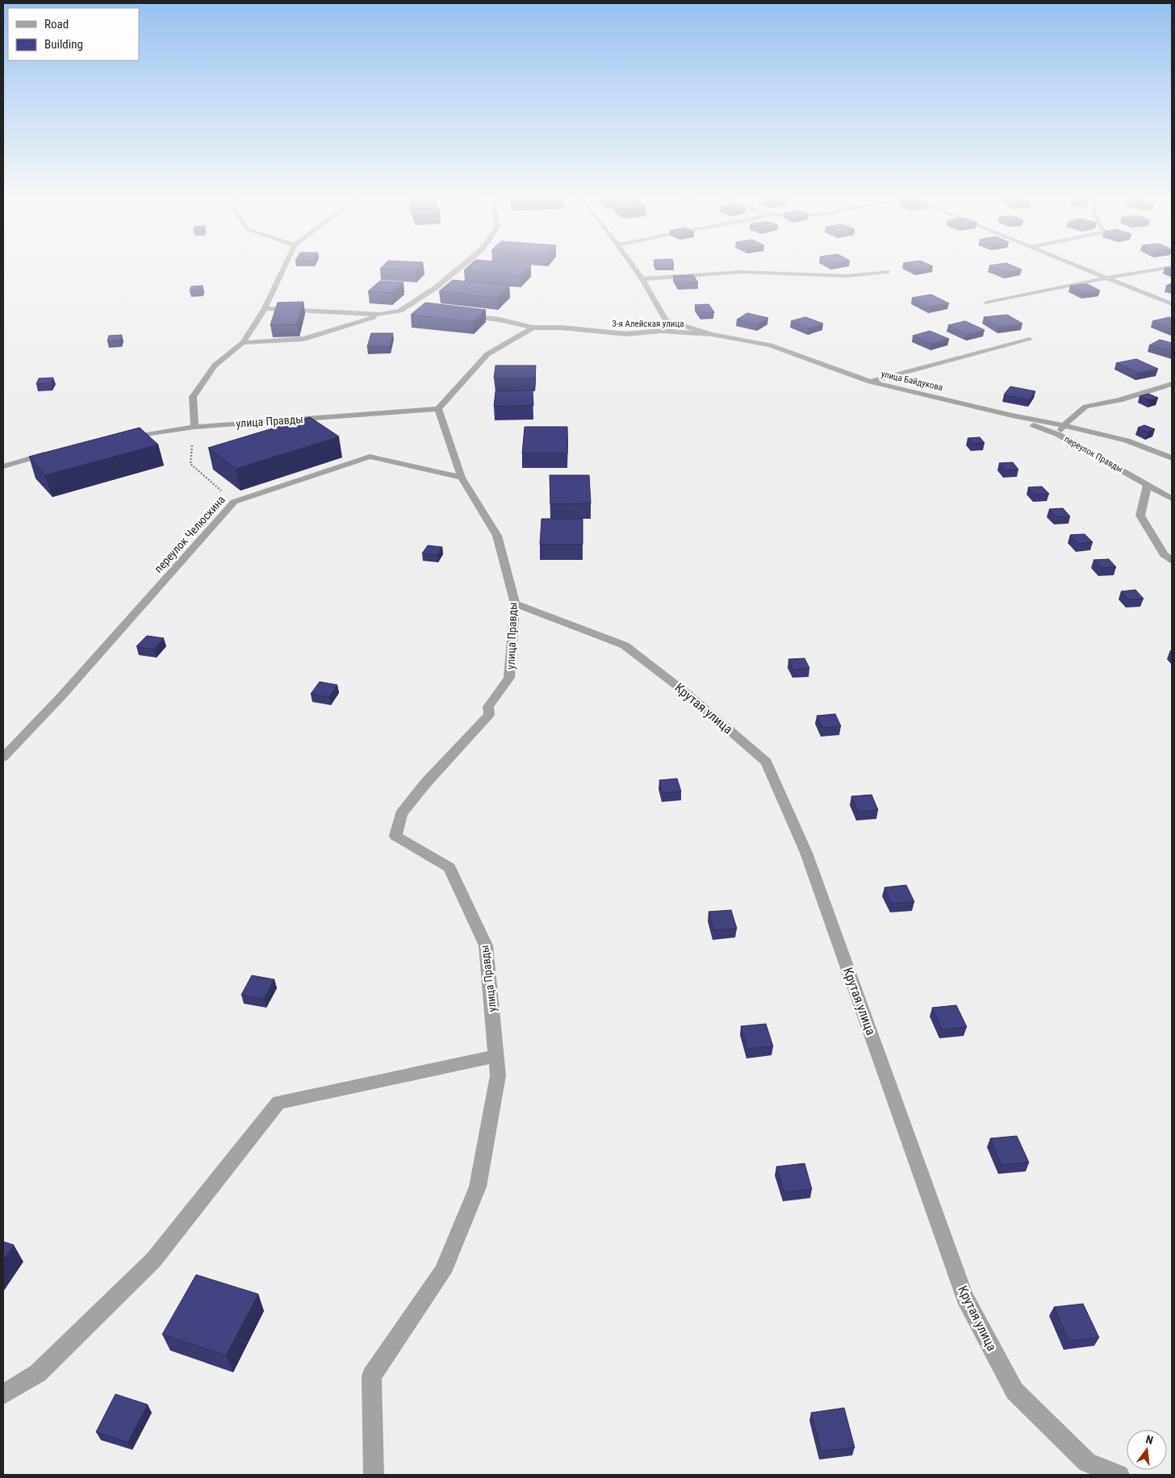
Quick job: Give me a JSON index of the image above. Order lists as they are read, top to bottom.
{
  "streets": {
    "street": [
      "3-я Алейская улица",
      "улица Байдукова",
      "улица Правды",
      "переулок Правды",
      "переулок Челюскина",
      "Крутая улица"
    ]
  },
  "crossings": [
    ["улица Байдукова", "переулок Правды"],
    ["улица Правды", "переулок Челюскина"],
    ["улица Правды", "Крутая улица"]
  ],
  "legend": ["Road", "Building"],
  "north": "top"
}
